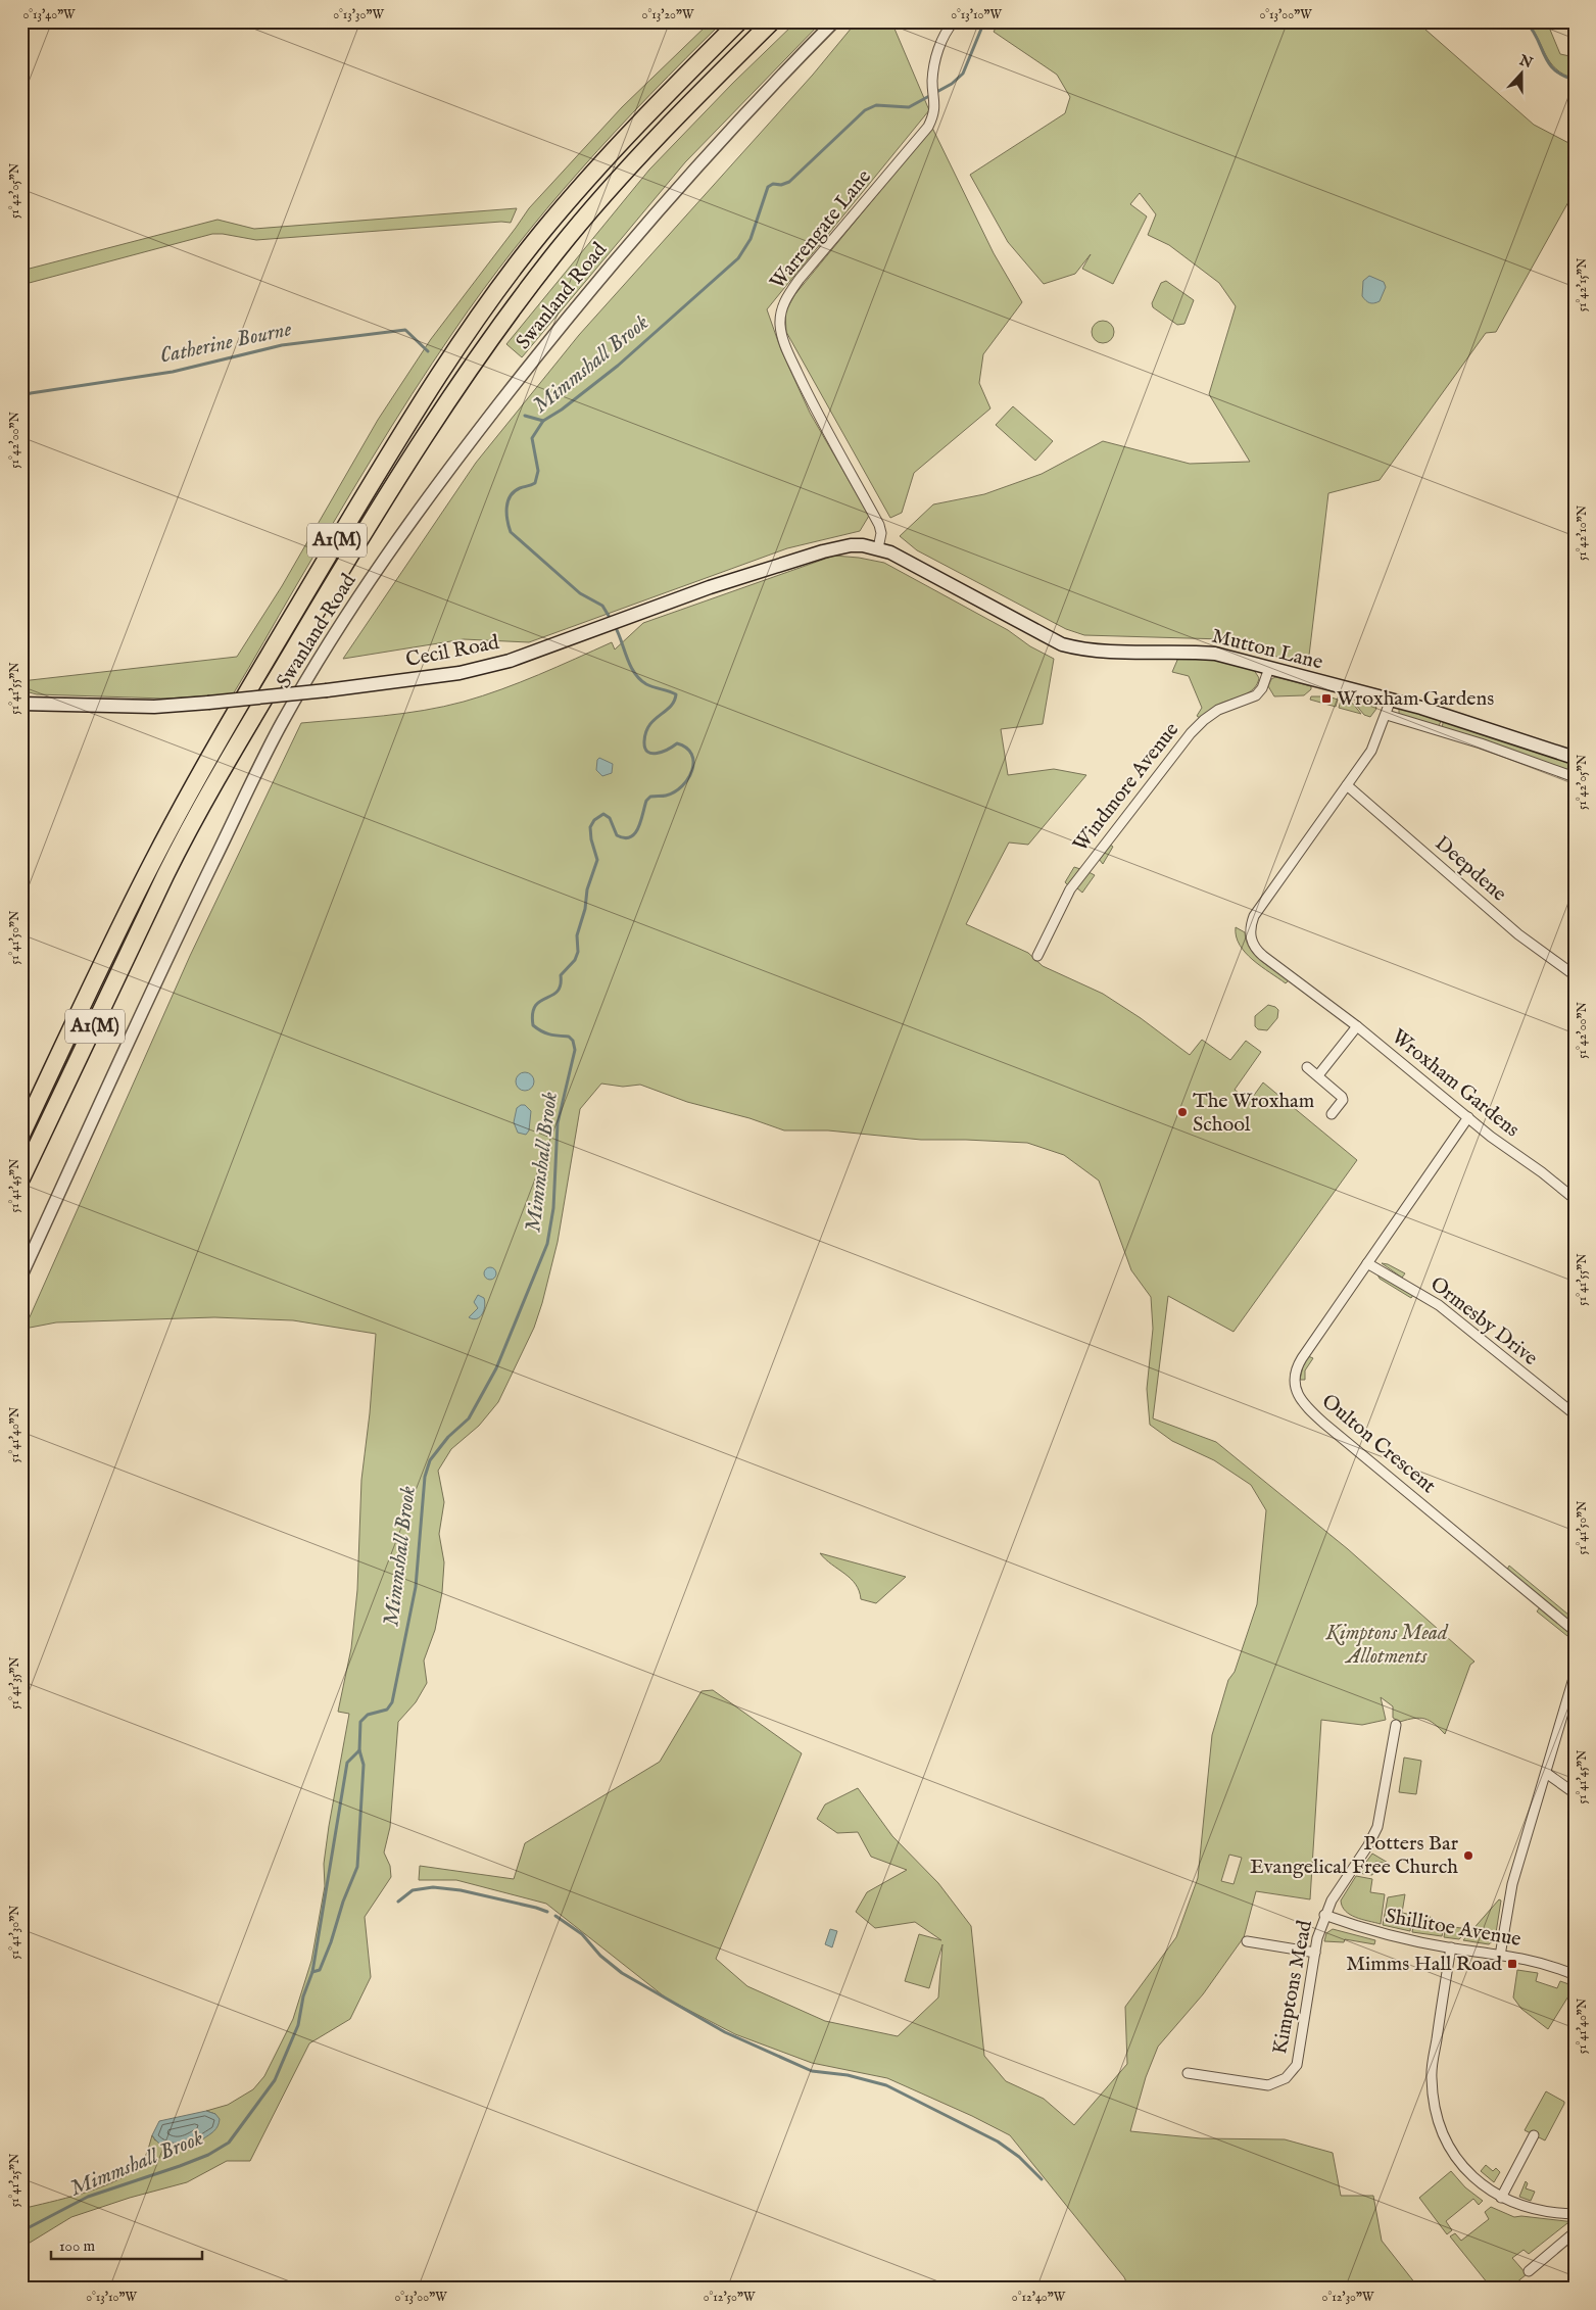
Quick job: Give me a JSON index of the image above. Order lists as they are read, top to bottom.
{
  "streets": {
    "highway": ["A1(M)"],
    "main road": ["Mutton Lane", "Cecil Road"],
    "street": [
      "Warrengate Lane",
      "Swanland Road",
      "Windmore Avenue",
      "Deepdene",
      "Wroxham Gardens",
      "Ormesby Drive",
      "Oulton Crescent",
      "Shillitoe Avenue",
      "Kimptons Mead"
    ]
  },
  "crossings": [
    ["Warrengate Lane", "Mutton Lane"],
    ["Warrengate Lane", "Cecil Road"],
    ["Mutton Lane", "Cecil Road"],
    ["Mutton Lane", "Windmore Avenue"],
    ["Mutton Lane", "Wroxham Gardens"],
    ["Deepdene", "Wroxham Gardens"],
    ["Wroxham Gardens", "Oulton Crescent"],
    ["Ormesby Drive", "Oulton Crescent"],
    ["Shillitoe Avenue", "Kimptons Mead"]
  ],
  "water": ["Catherine Bourne", "Mimmshall Brook"],
  "parks": ["Kimptons Mead Allotments"],
  "places": {
    "transit": ["Wroxham Gardens", "Mimms Hall Road"],
    "other": ["The Wroxham School", "Potters Bar Evangelical Free Church"]
  },
  "scale_bar": "100 m",
  "north": "top",
  "coordinates": [
    "0°13'40\"W",
    "0°13'30\"W",
    "0°13'20\"W",
    "0°13'10\"W",
    "0°13'00\"W",
    "51°42'05\"N",
    "51°42'15\"N",
    "51°42'00\"N",
    "51°42'10\"N",
    "51°41'55\"N",
    "51°41'50\"N",
    "51°41'45\"N",
    "51°41'40\"N",
    "51°41'35\"N",
    "51°41'30\"N",
    "51°41'25\"N",
    "0°12'50\"W",
    "0°12'40\"W",
    "0°12'30\"W"
  ]
}
